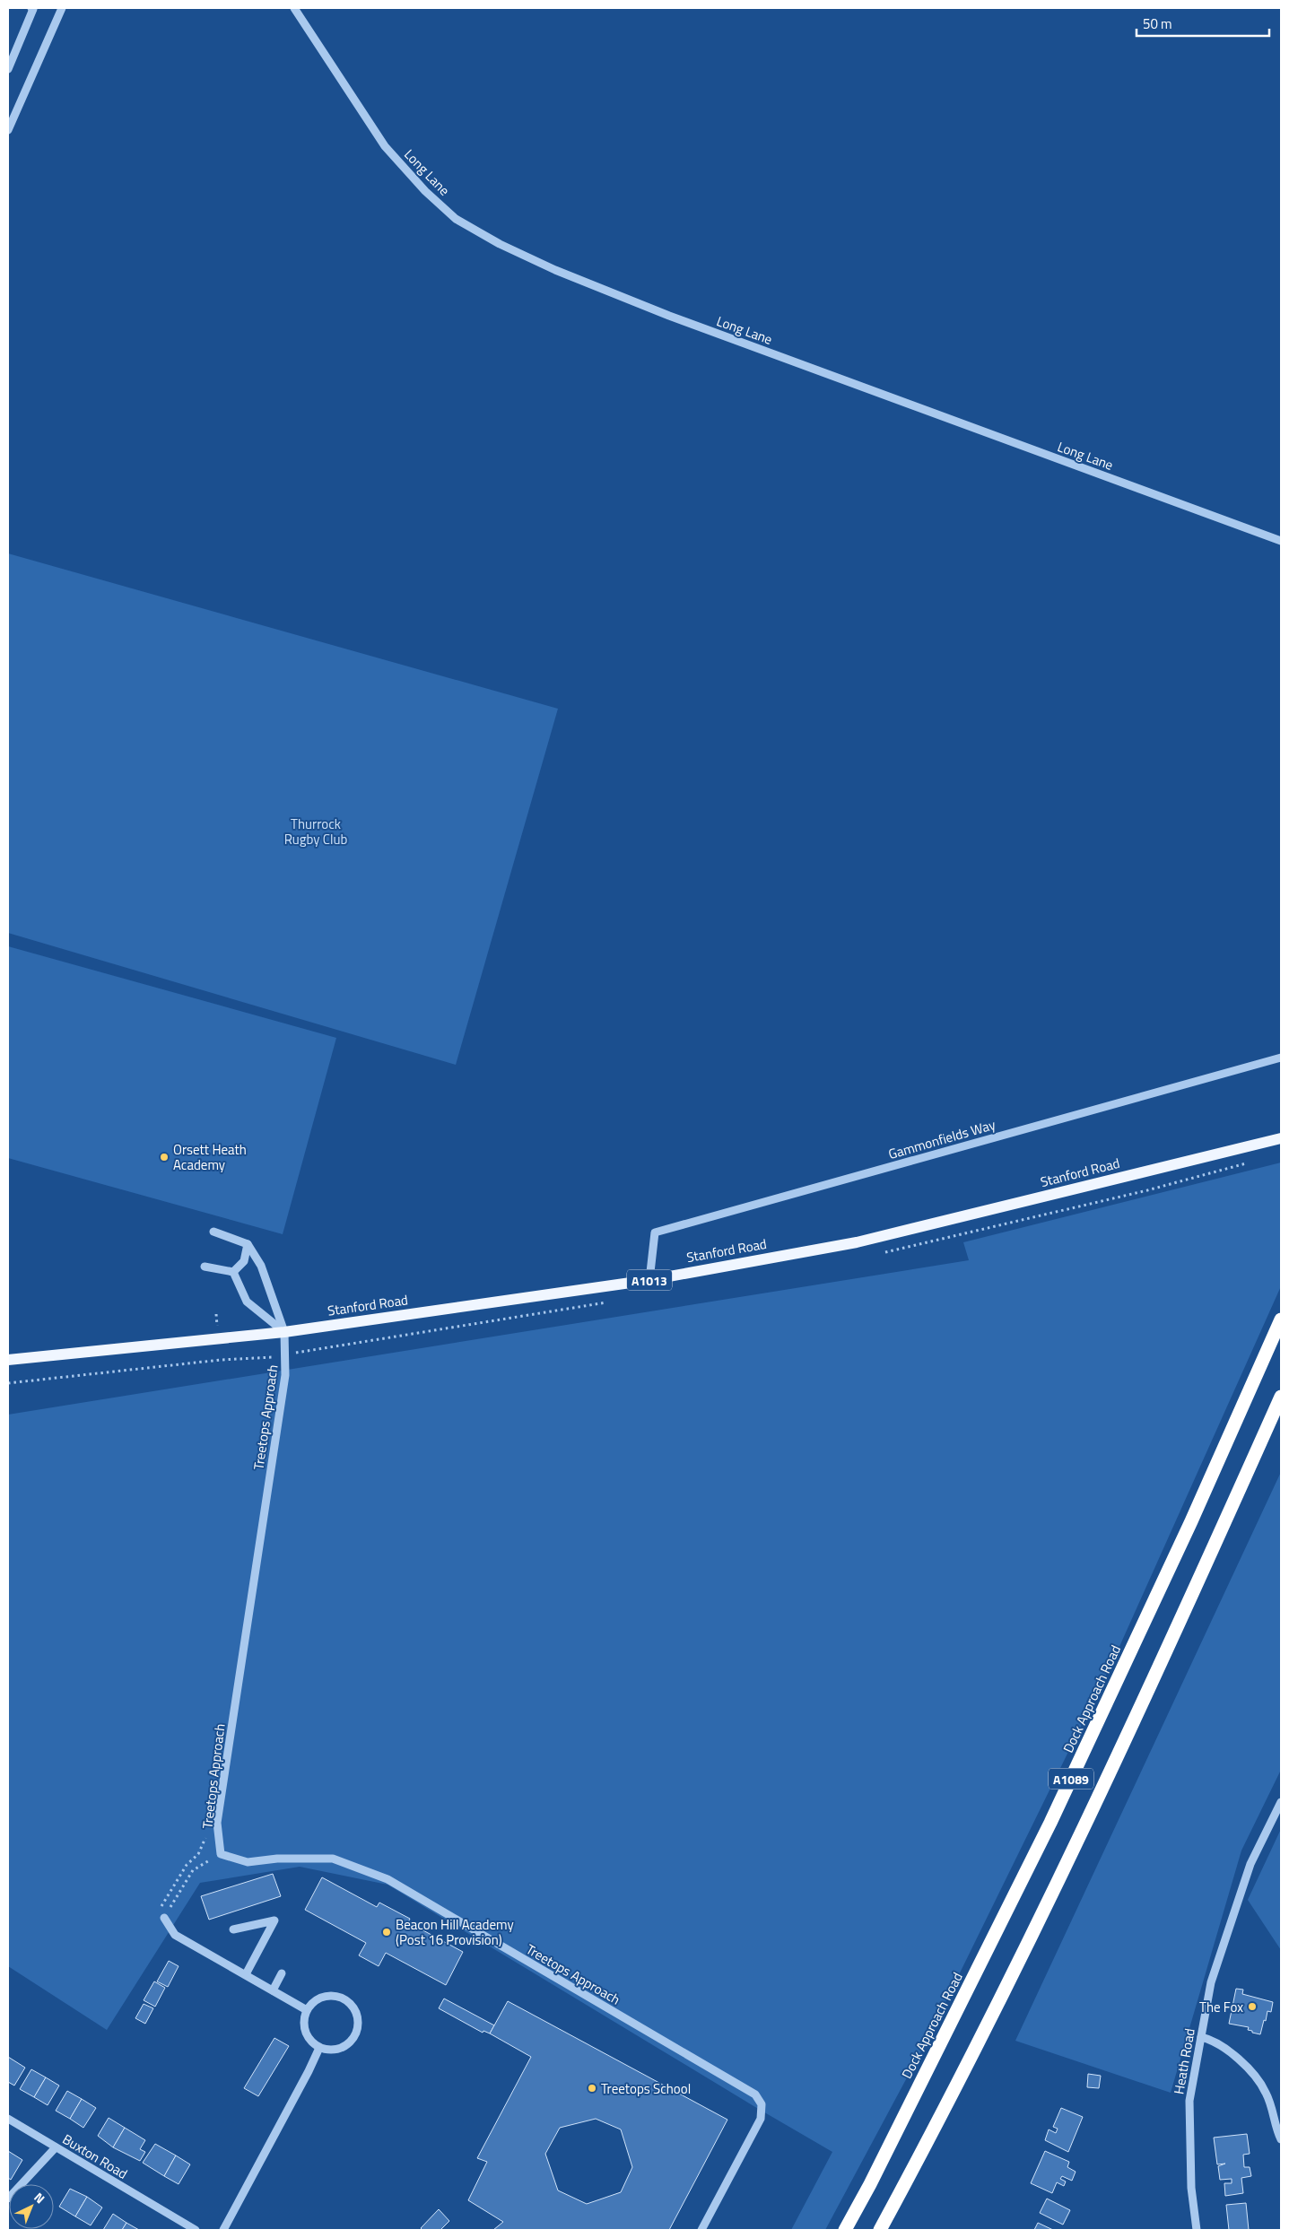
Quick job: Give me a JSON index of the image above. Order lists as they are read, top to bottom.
{
  "streets": {
    "highway": ["Dock Approach Road", "A1089"],
    "main road": ["Stanford Road", "A1013"],
    "street": [
      "Long Lane",
      "Gammonfields Way",
      "Treetops Approach",
      "Heath Road",
      "Buxton Road"
    ]
  },
  "crossings": [
    ["Gammonfields Way", "Stanford Road"],
    ["Stanford Road", "Treetops Approach"]
  ],
  "parks": ["Thurrock Rugby Club"],
  "places": [
    "Orsett Heath Academy",
    "Beacon Hill Academy (Post 16 Provision)",
    "The Fox",
    "Treetops School"
  ],
  "scale_bar": "50 m",
  "north": "top right"
}
